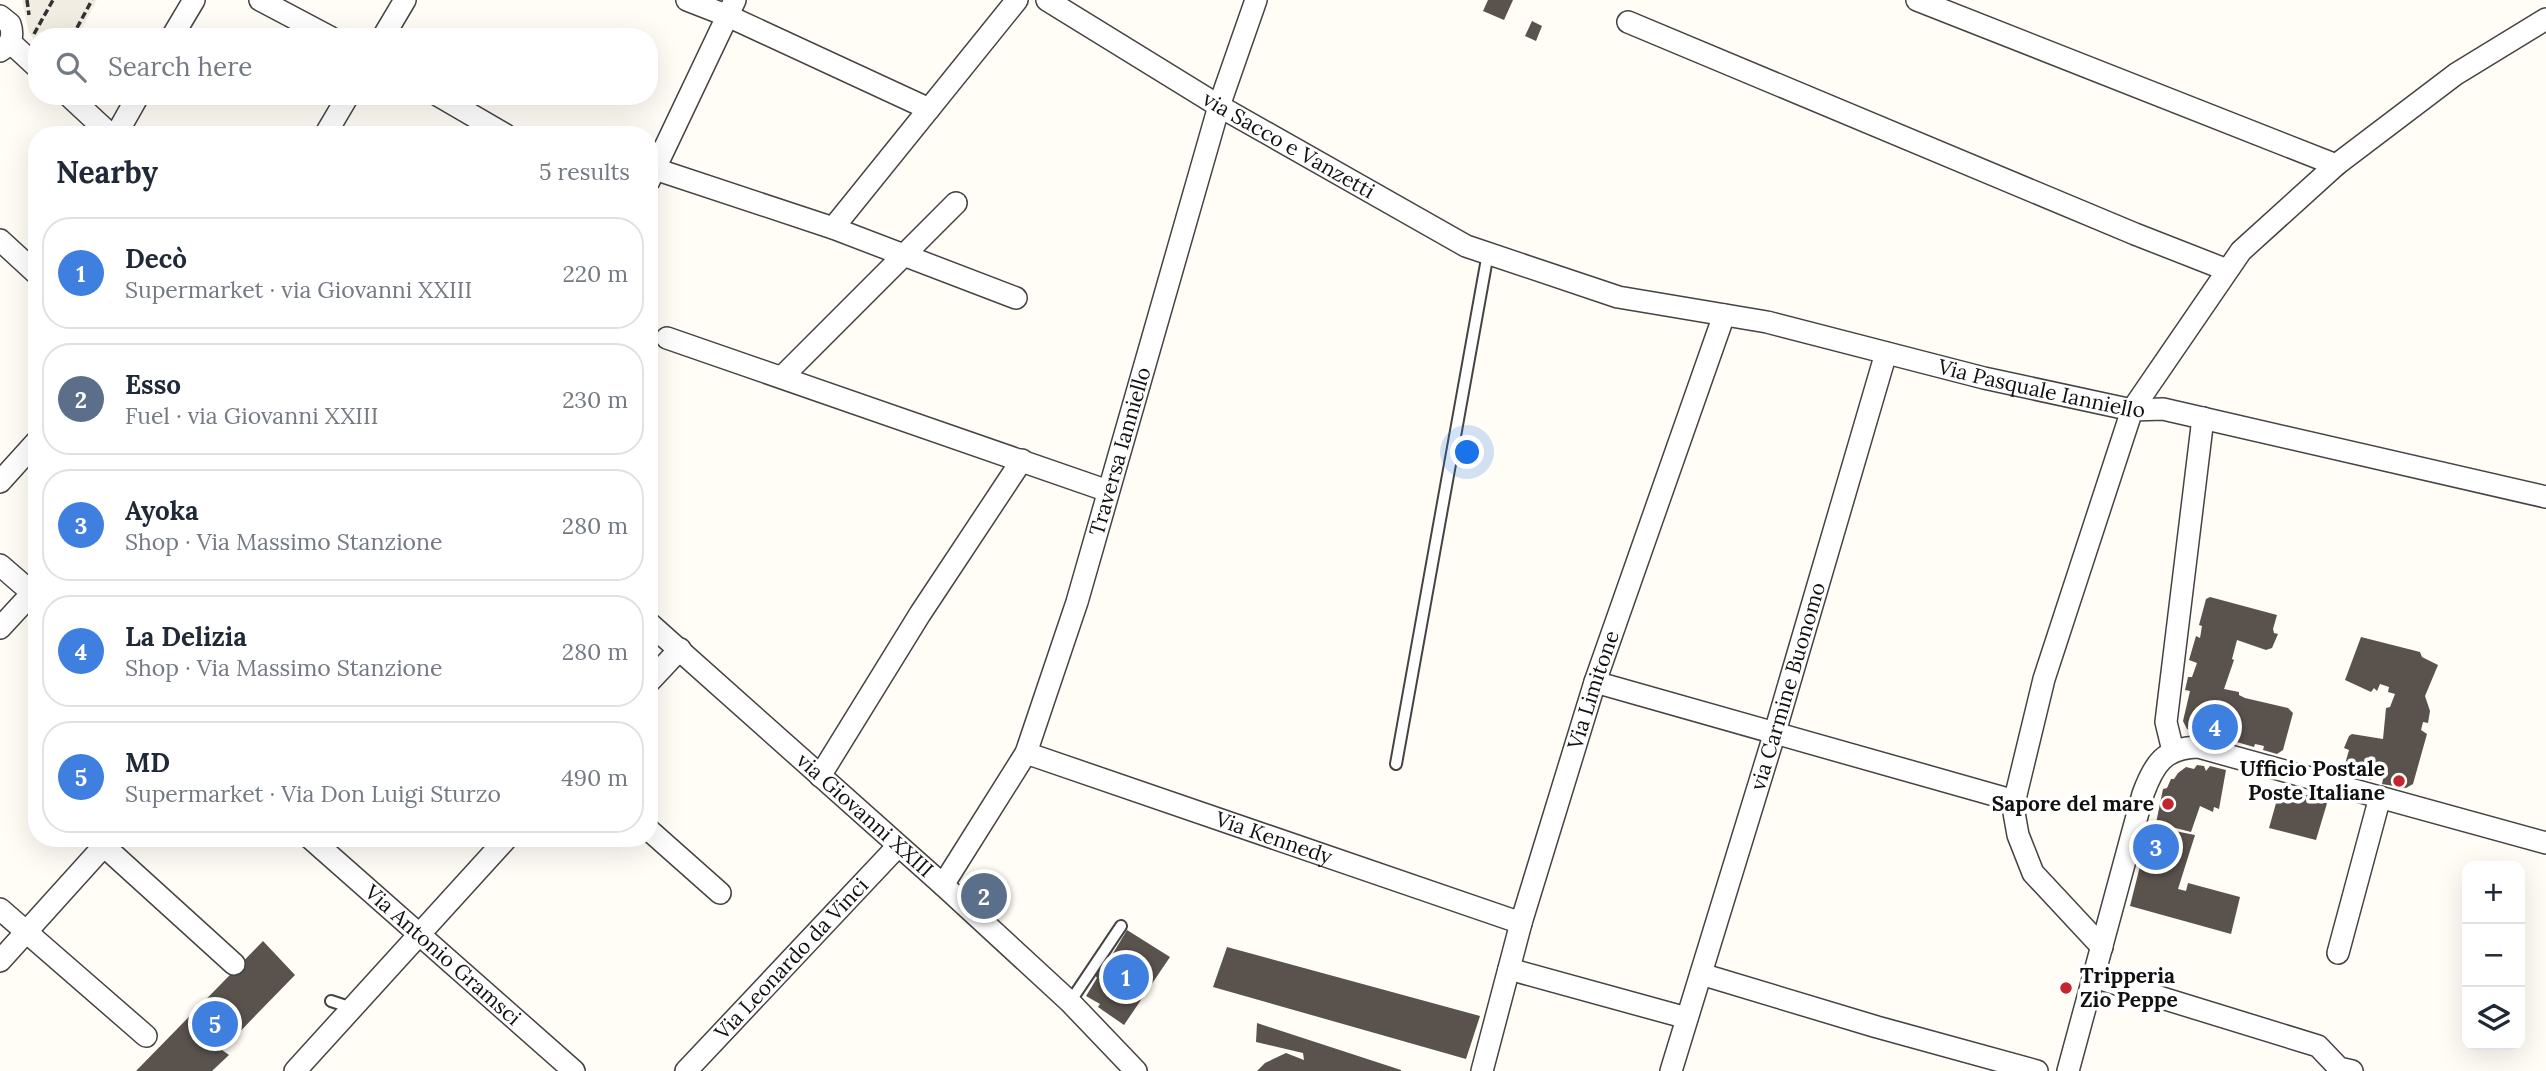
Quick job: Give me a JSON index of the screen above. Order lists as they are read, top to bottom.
{
  "streets": {
    "street": [
      "via Sacco e Vanzetti",
      "Via Pasquale Ianniello",
      "Traversa Ianniello",
      "via Carmine Buonomo",
      "Via Limitone",
      "via Giovanni XXIII",
      "Via Kennedy",
      "Via Antonio Gramsci",
      "Via Leonardo da Vinci"
    ]
  },
  "crossings": [
    ["via Sacco e Vanzetti", "Via Pasquale Ianniello"],
    ["via Sacco e Vanzetti", "Traversa Ianniello"],
    ["Via Pasquale Ianniello", "via Carmine Buonomo"],
    ["Via Pasquale Ianniello", "Via Limitone"],
    ["Traversa Ianniello", "via Giovanni XXIII"],
    ["Traversa Ianniello", "Via Kennedy"],
    ["Via Limitone", "Via Kennedy"],
    ["via Giovanni XXIII", "Via Leonardo da Vinci"]
  ],
  "places": ["Ufficio Postale Poste Italiane", "Sapore del mare", "Tripperia Zio Peppe"],
  "page": {
    "search": "Search here",
    "heading": ["Nearby", "5 results"],
    "list": [
      {
        "mark": "1",
        "name": "Decò",
        "note": "Supermarket · via Giovanni XXIII",
        "value": "220 m"
      },
      {
        "mark": "2",
        "name": "Esso",
        "note": "Fuel · via Giovanni XXIII",
        "value": "230 m"
      },
      {
        "mark": "3",
        "name": "Ayoka",
        "note": "Shop · Via Massimo Stanzione",
        "value": "280 m"
      },
      {
        "mark": "4",
        "name": "La Delizia",
        "note": "Shop · Via Massimo Stanzione",
        "value": "280 m"
      },
      {
        "mark": "5",
        "name": "MD",
        "note": "Supermarket · Via Don Luigi Sturzo",
        "value": "490 m"
      }
    ],
    "pins": [
      "4",
      "3",
      "2",
      "1",
      "5"
    ],
    "map_buttons": ["+", "−"]
  }
}
